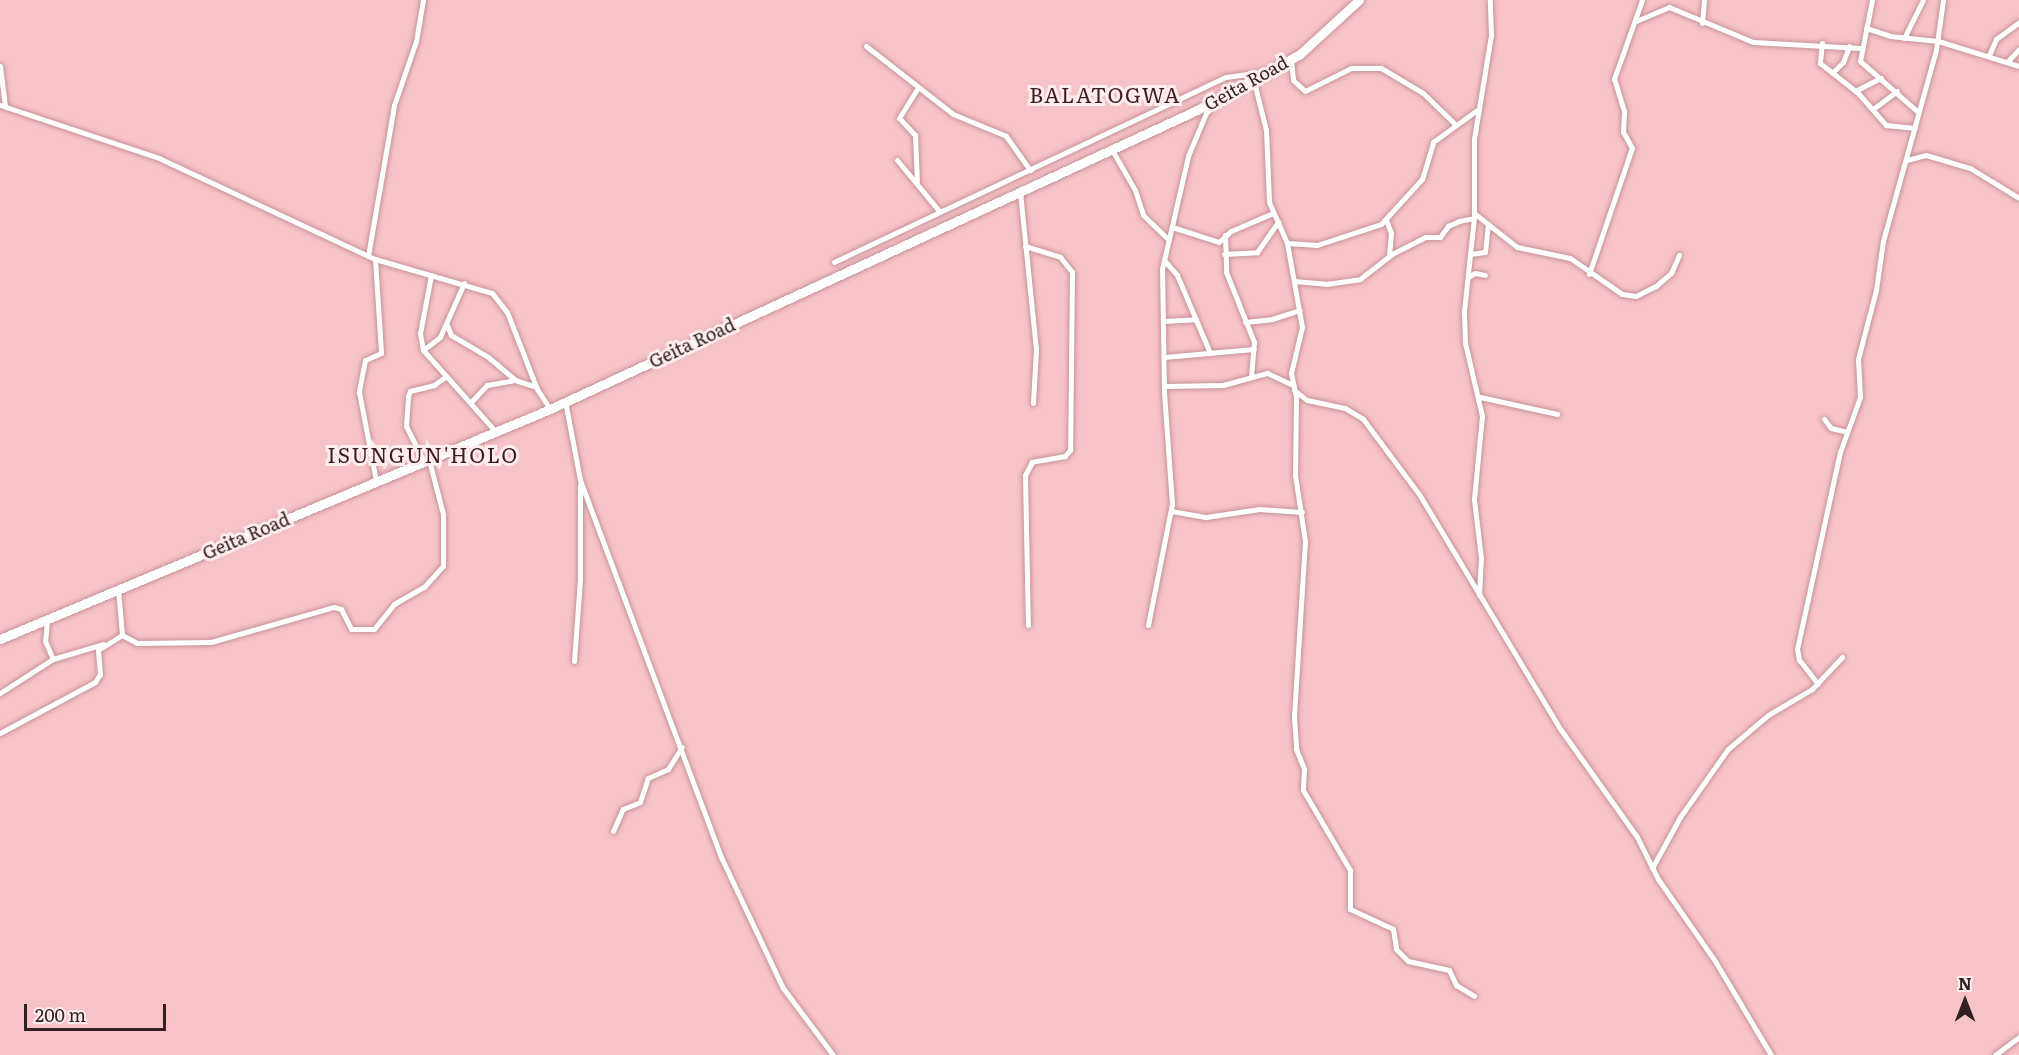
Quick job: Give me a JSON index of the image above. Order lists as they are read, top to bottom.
{
  "streets": {
    "highway": ["Geita Road"]
  },
  "districts": ["BALATOGWA", "ISUNGUN'HOLO"],
  "scale_bar": "200 m",
  "north": "top"
}
